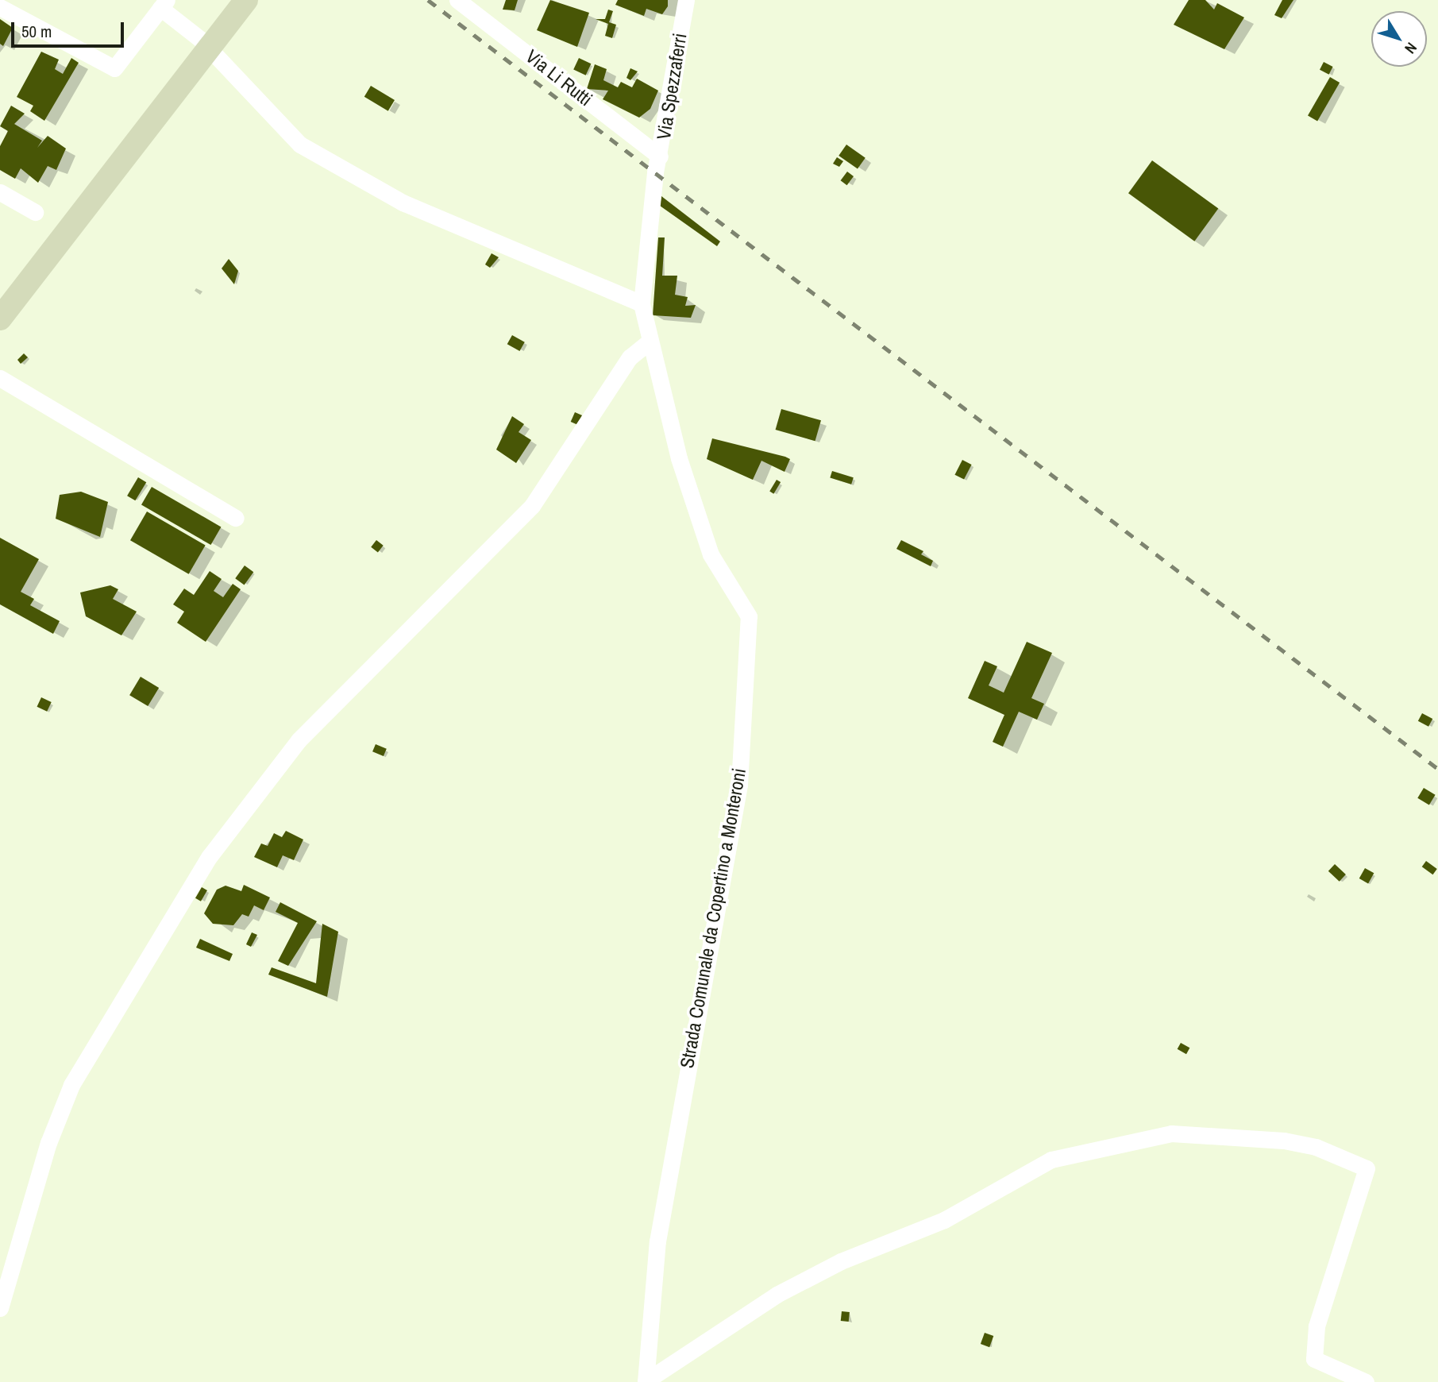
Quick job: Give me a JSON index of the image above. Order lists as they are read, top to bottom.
{
  "streets": {
    "street": ["Via Li Rutti", "Via Spezzaferri", "Strada Comunale da Copertino a Monteroni"]
  },
  "crossings": [
    ["Via Li Rutti", "Via Spezzaferri"],
    ["Via Spezzaferri", "Strada Comunale da Copertino a Monteroni"]
  ],
  "scale_bar": "50 m",
  "north": "bottom right"
}
